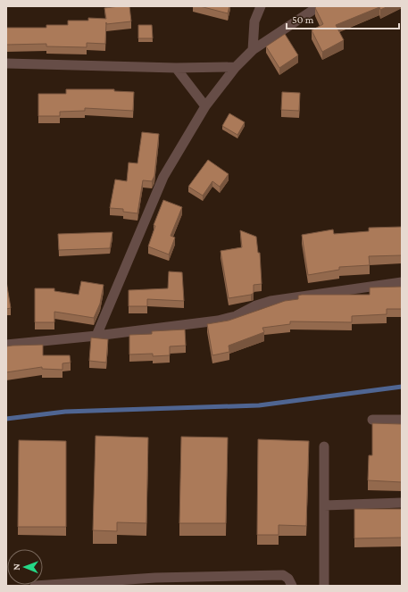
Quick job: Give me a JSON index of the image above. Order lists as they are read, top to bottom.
{
  "scale_bar": "50 m",
  "north": "left"
}
